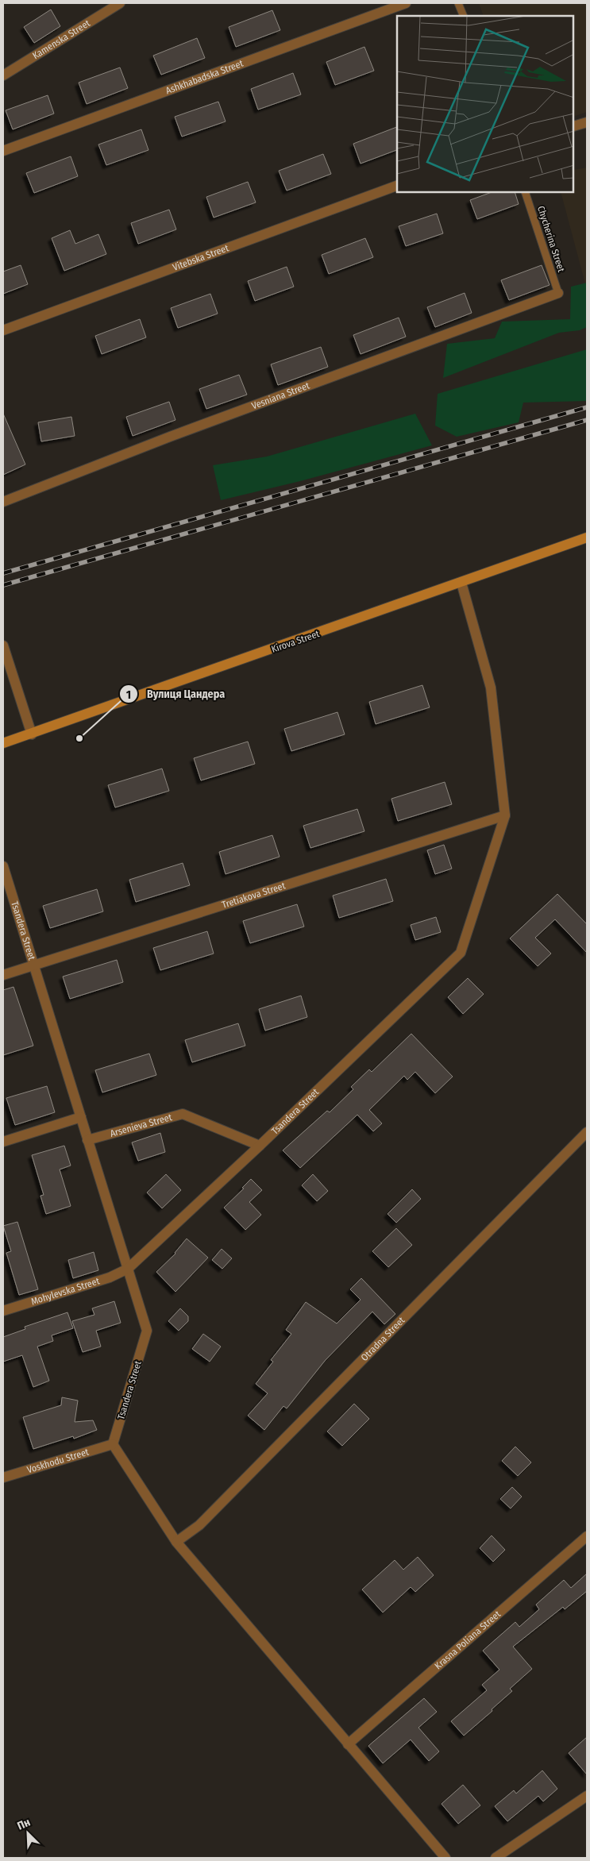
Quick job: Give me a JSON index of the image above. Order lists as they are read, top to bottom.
{
  "streets": {
    "main road": ["Kirova Street"],
    "street": [
      "Kamenska Street",
      "Ashkhabadska Street",
      "Vitebska Street",
      "Vesniana Street",
      "Tretiakova Street",
      "Tsandera Street",
      "Arsenieva Street",
      "Mohylevska Street",
      "Otradna Street",
      "Voskhodu Street",
      "Krasna Poliana Street"
    ],
    "lane": ["Chycherina Street"]
  },
  "crossings": [
    ["Chycherina Street", "Vesniana Street"],
    ["Tretiakova Street", "Tsandera Street"],
    ["Tsandera Street", "Arsenieva Street"],
    ["Tsandera Street", "Mohylevska Street"],
    ["Tsandera Street", "Voskhodu Street"]
  ],
  "places": ["Вулиця Цандера"],
  "north": "top left"
}
